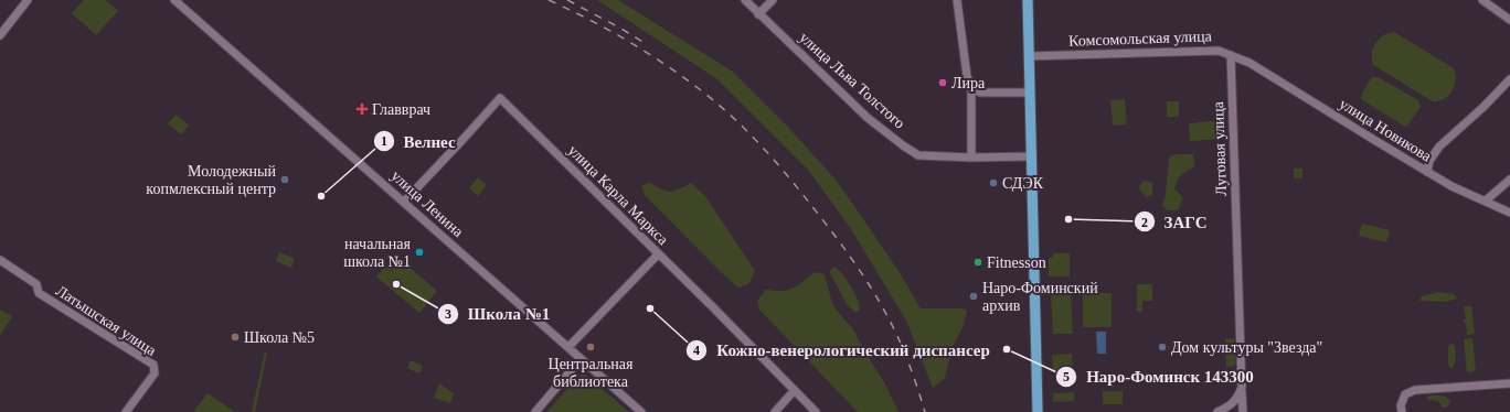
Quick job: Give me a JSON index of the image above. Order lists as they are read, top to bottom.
{
  "streets": {
    "street": [
      "Комсомольская улица",
      "улица Льва Толстого",
      "улица Новикова",
      "Луговая улица",
      "улица Карла Маркса",
      "улица Ленина",
      "Латышская улица"
    ]
  },
  "crossings": [
    ["Комсомольская улица", "улица Новикова"],
    ["Комсомольская улица", "Луговая улица"],
    ["улица Карла Маркса", "улица Ленина"]
  ],
  "places": {
    "other": [
      "Лира",
      "Молодежный копмлексный центр",
      "СДЭК",
      "Велнес",
      "ЗАГС",
      "начальная школа №1",
      "Fitnesson",
      "Школа №1",
      "Наро-Фоминский архив",
      "Кожно-венерологический диспансер",
      "Школа №5",
      "Центральная библиотека",
      "Дом культуры \"Звезда\"",
      "Наро-Фоминск 143300"
    ],
    "health": ["Главврач"]
  }
}
